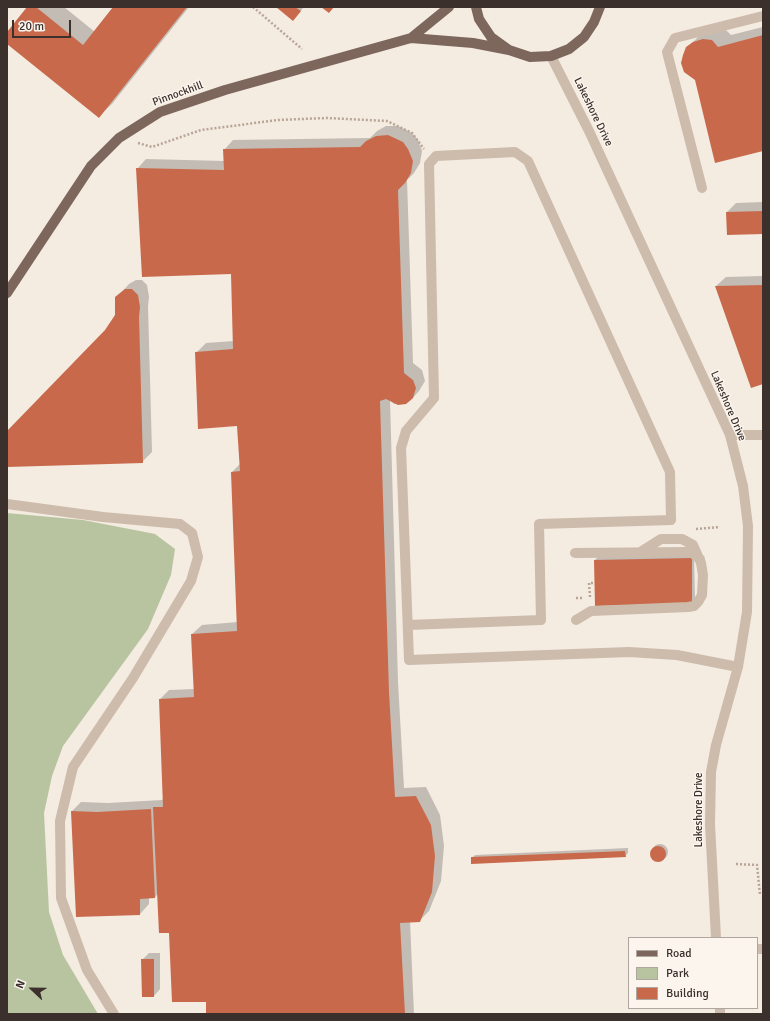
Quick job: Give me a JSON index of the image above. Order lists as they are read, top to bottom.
{
  "streets": {
    "main road": ["Pinnockhill"],
    "street": ["Lakeshore Drive"]
  },
  "legend": ["Road", "Park", "Building"],
  "scale_bar": "20 m",
  "north": "left"
}
